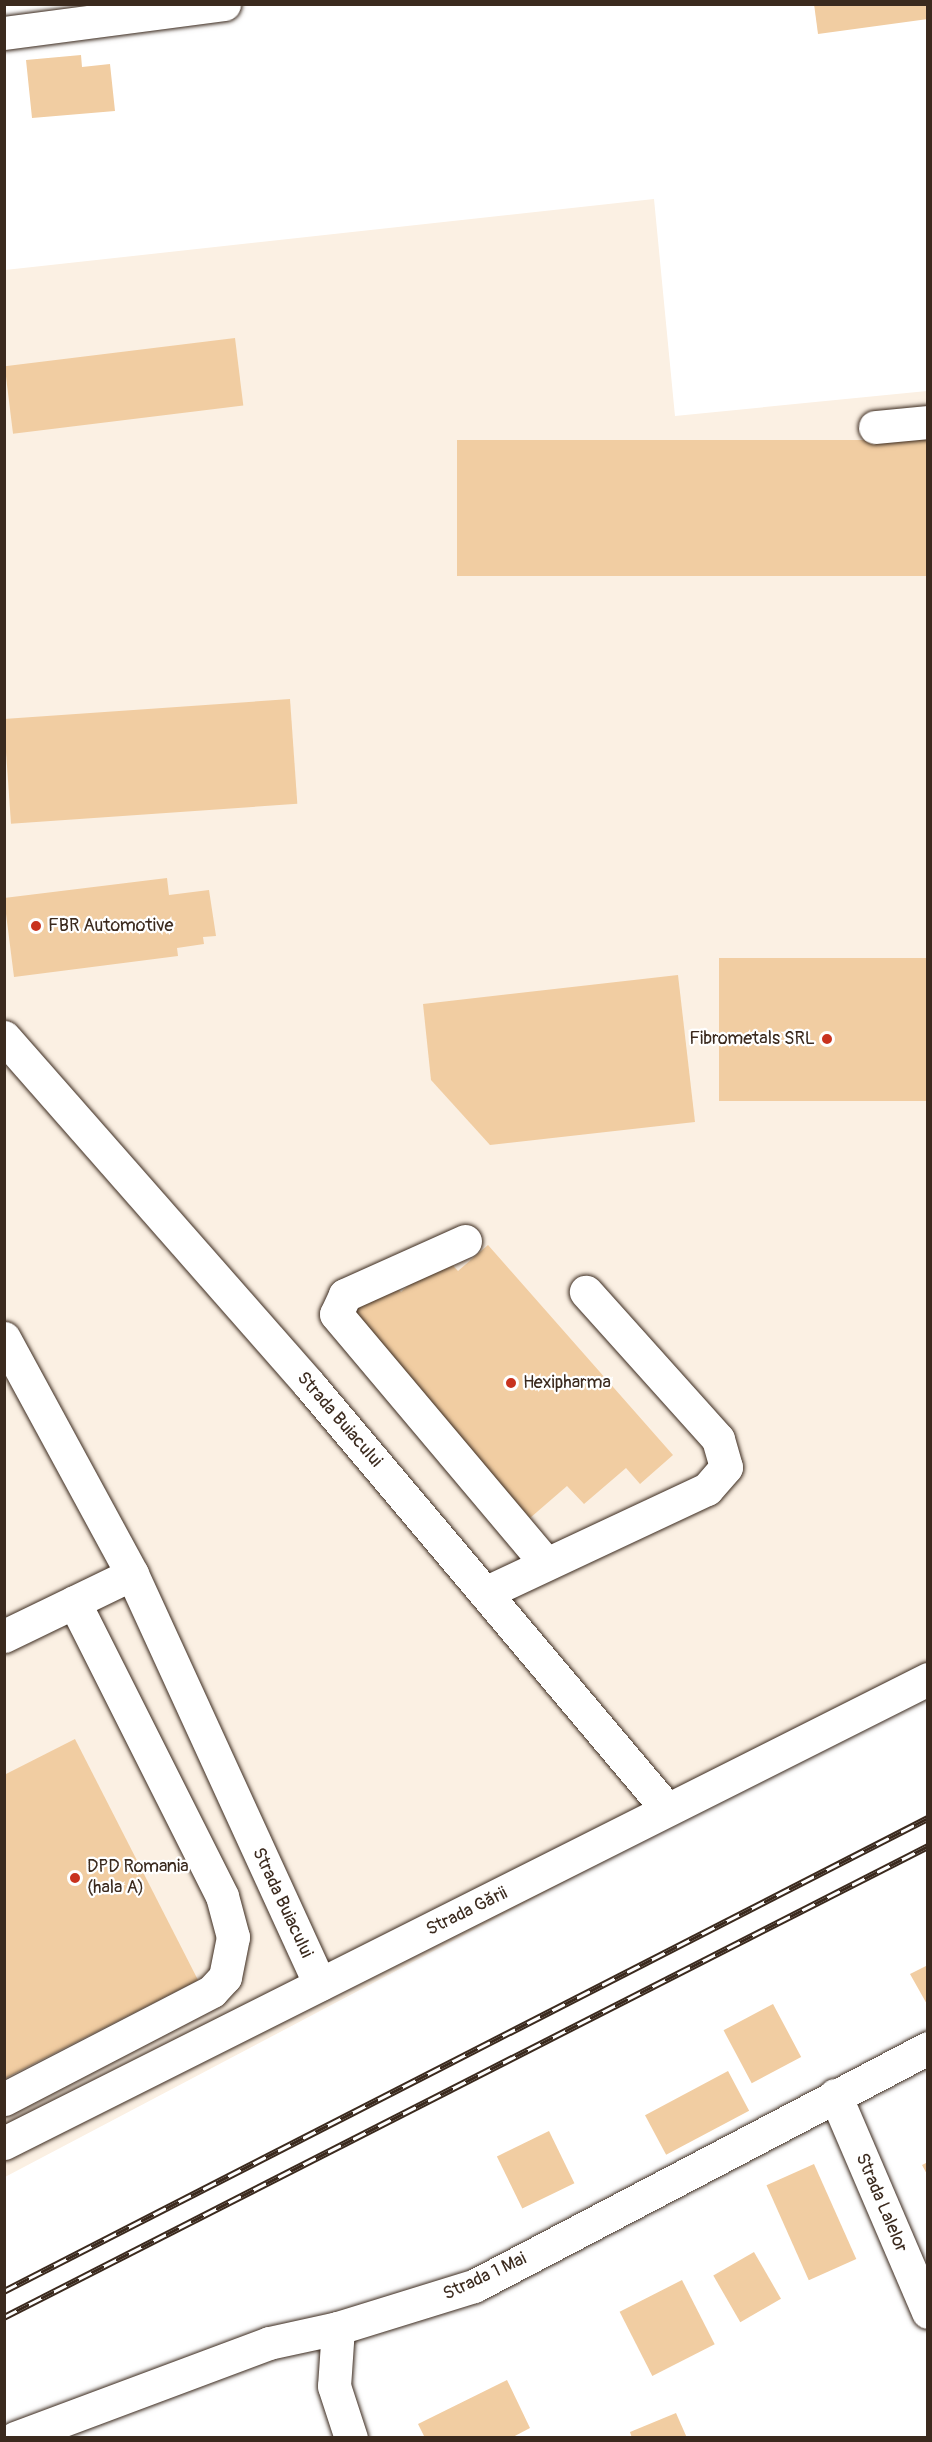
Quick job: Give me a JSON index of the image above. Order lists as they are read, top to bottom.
{
  "streets": {
    "street": [
      "Strada Buiacului",
      "Strada Gării",
      "Strada Lalelor",
      "Strada 1 Mai"
    ]
  },
  "crossings": [
    ["Strada Buiacului", "Strada Gării"],
    ["Strada Lalelor", "Strada 1 Mai"]
  ],
  "places": [
    "FBR Automotive",
    "Fibrometals SRL",
    "Hexipharma",
    "DPD Romania (hala A)"
  ]
}
